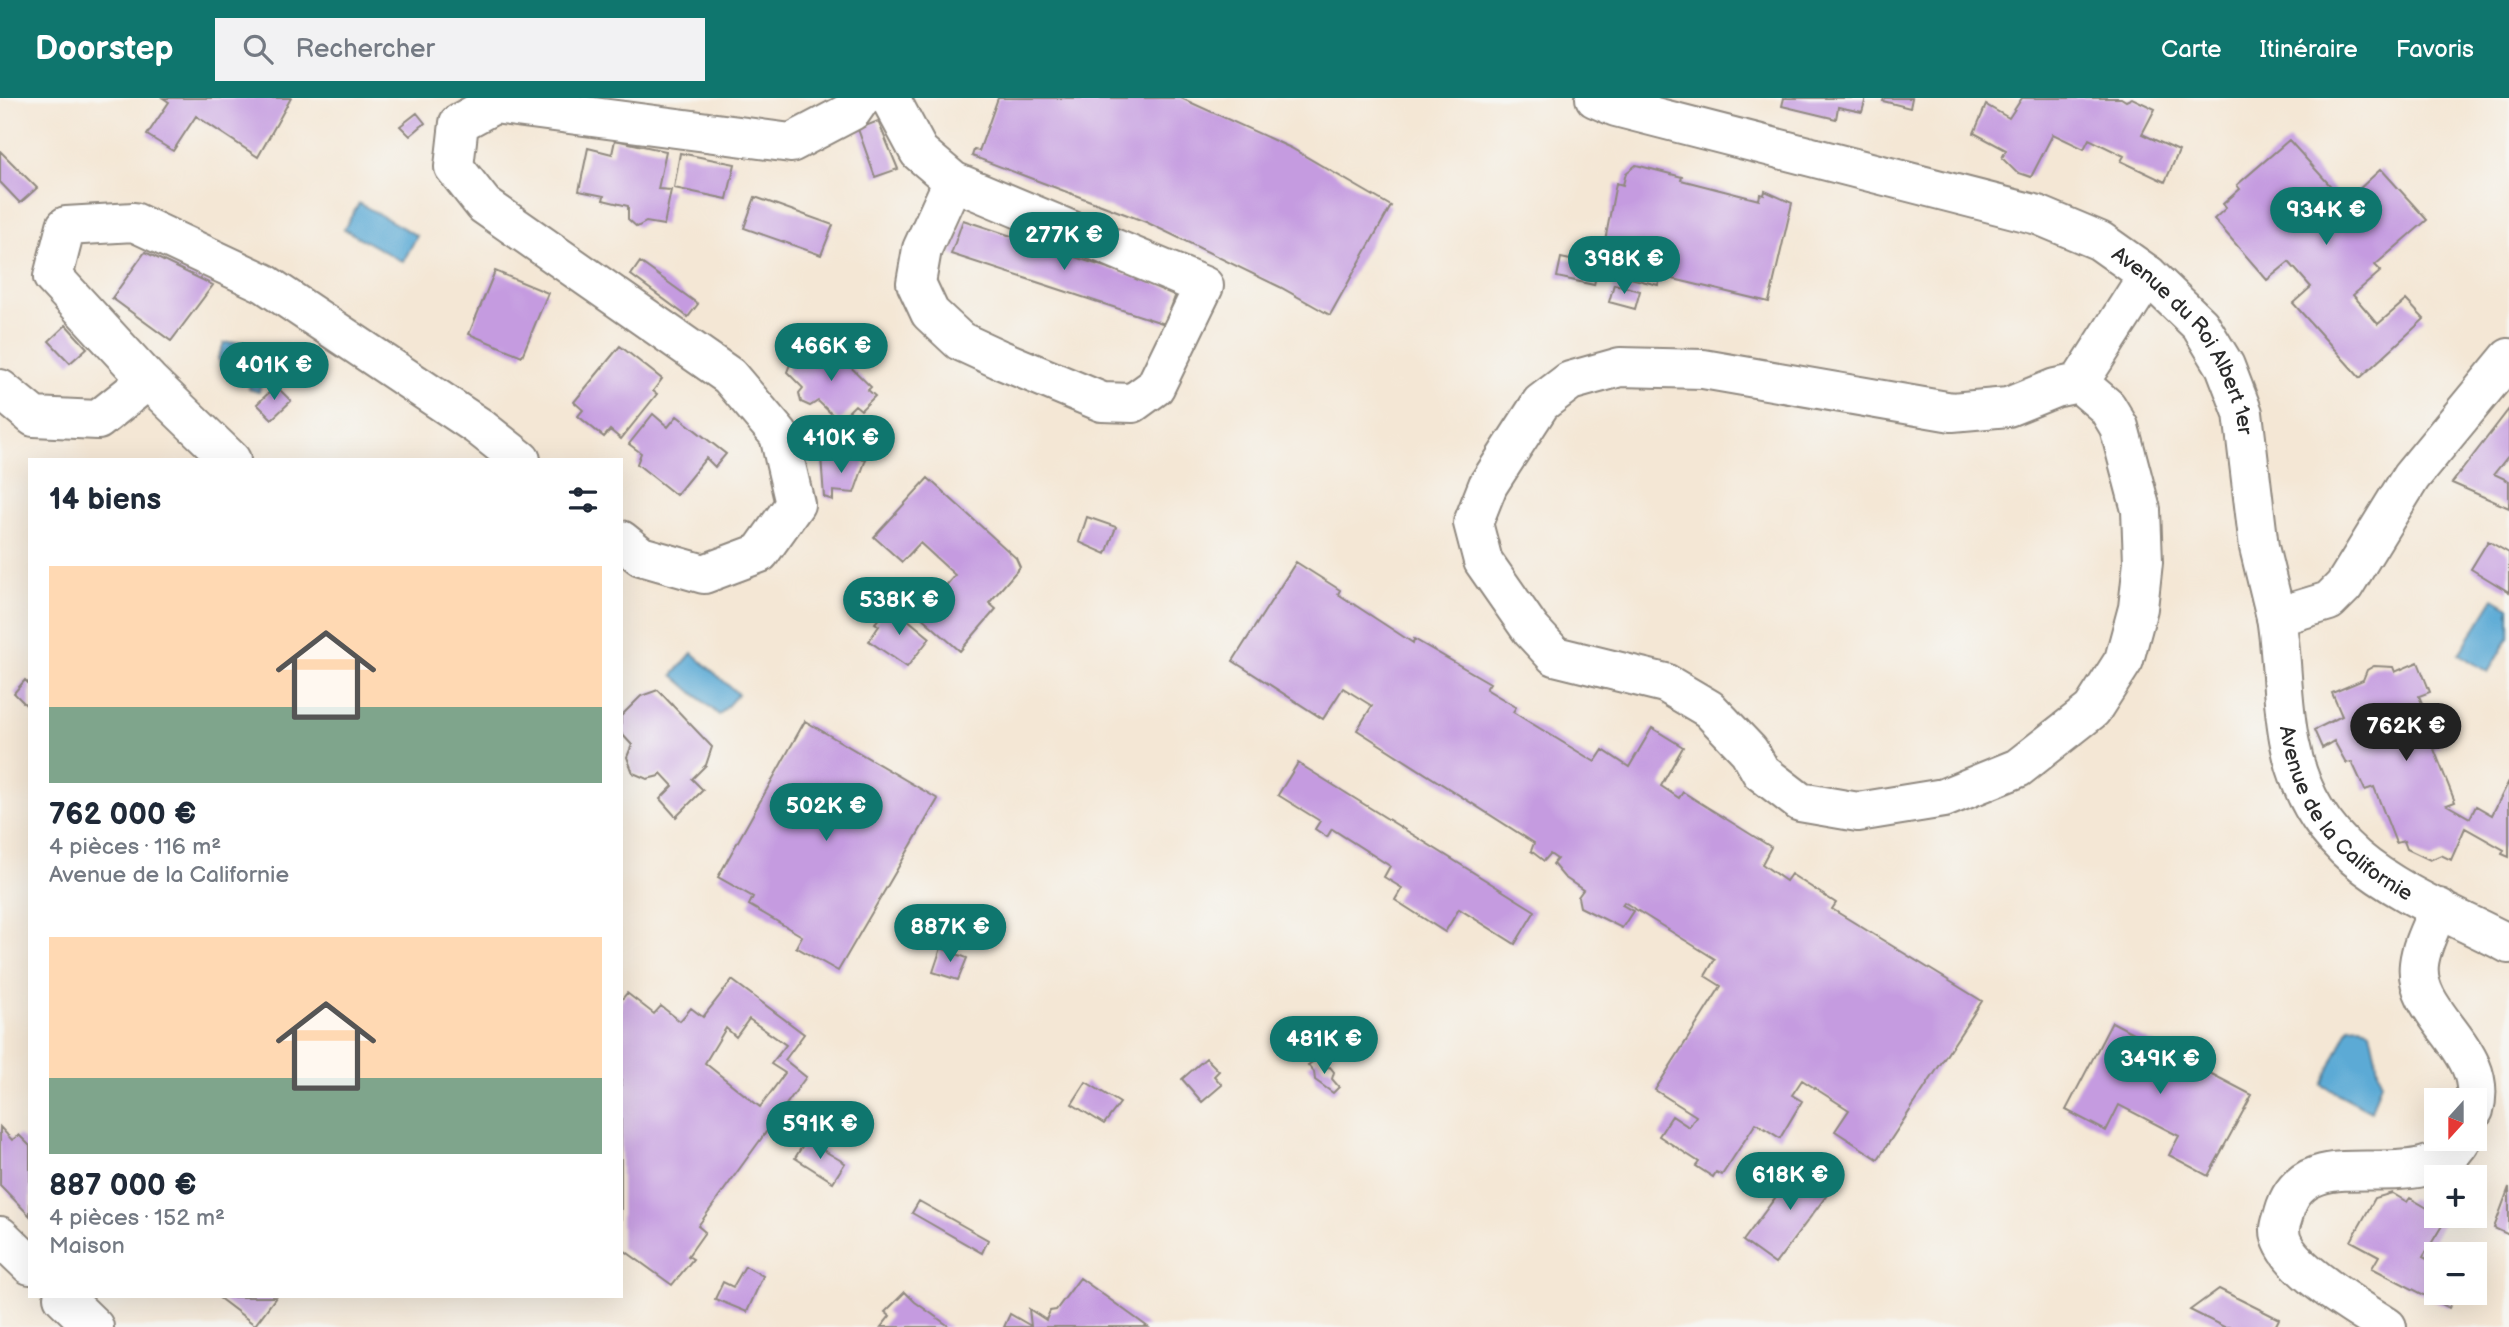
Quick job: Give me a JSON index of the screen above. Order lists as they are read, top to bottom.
{
  "streets": {
    "street": ["Avenue du Roi Albert 1er", "Avenue de la Californie"]
  },
  "crossings": [
    ["Avenue du Roi Albert 1er", "Avenue de la Californie"]
  ],
  "north": "bottom",
  "page": {
    "header": "Doorstep",
    "search": "Rechercher",
    "nav": ["Carte", "Itinéraire", "Favoris"],
    "price": [
      "934K €",
      "277K €",
      "398K €",
      "466K €",
      "401K €",
      "410K €",
      "538K €",
      "762K €",
      "502K €",
      "887K €",
      "481K €",
      "349K €",
      "591K €",
      "618K €"
    ],
    "heading": "14 biens",
    "list": [
      {
        "name": "762 000 €",
        "note": "4 pièces · 116 m² · Avenue de la Californie"
      },
      {
        "name": "887 000 €",
        "note": "4 pièces · 152 m² · Maison"
      }
    ],
    "map_buttons": ["+", "−"]
  }
}
